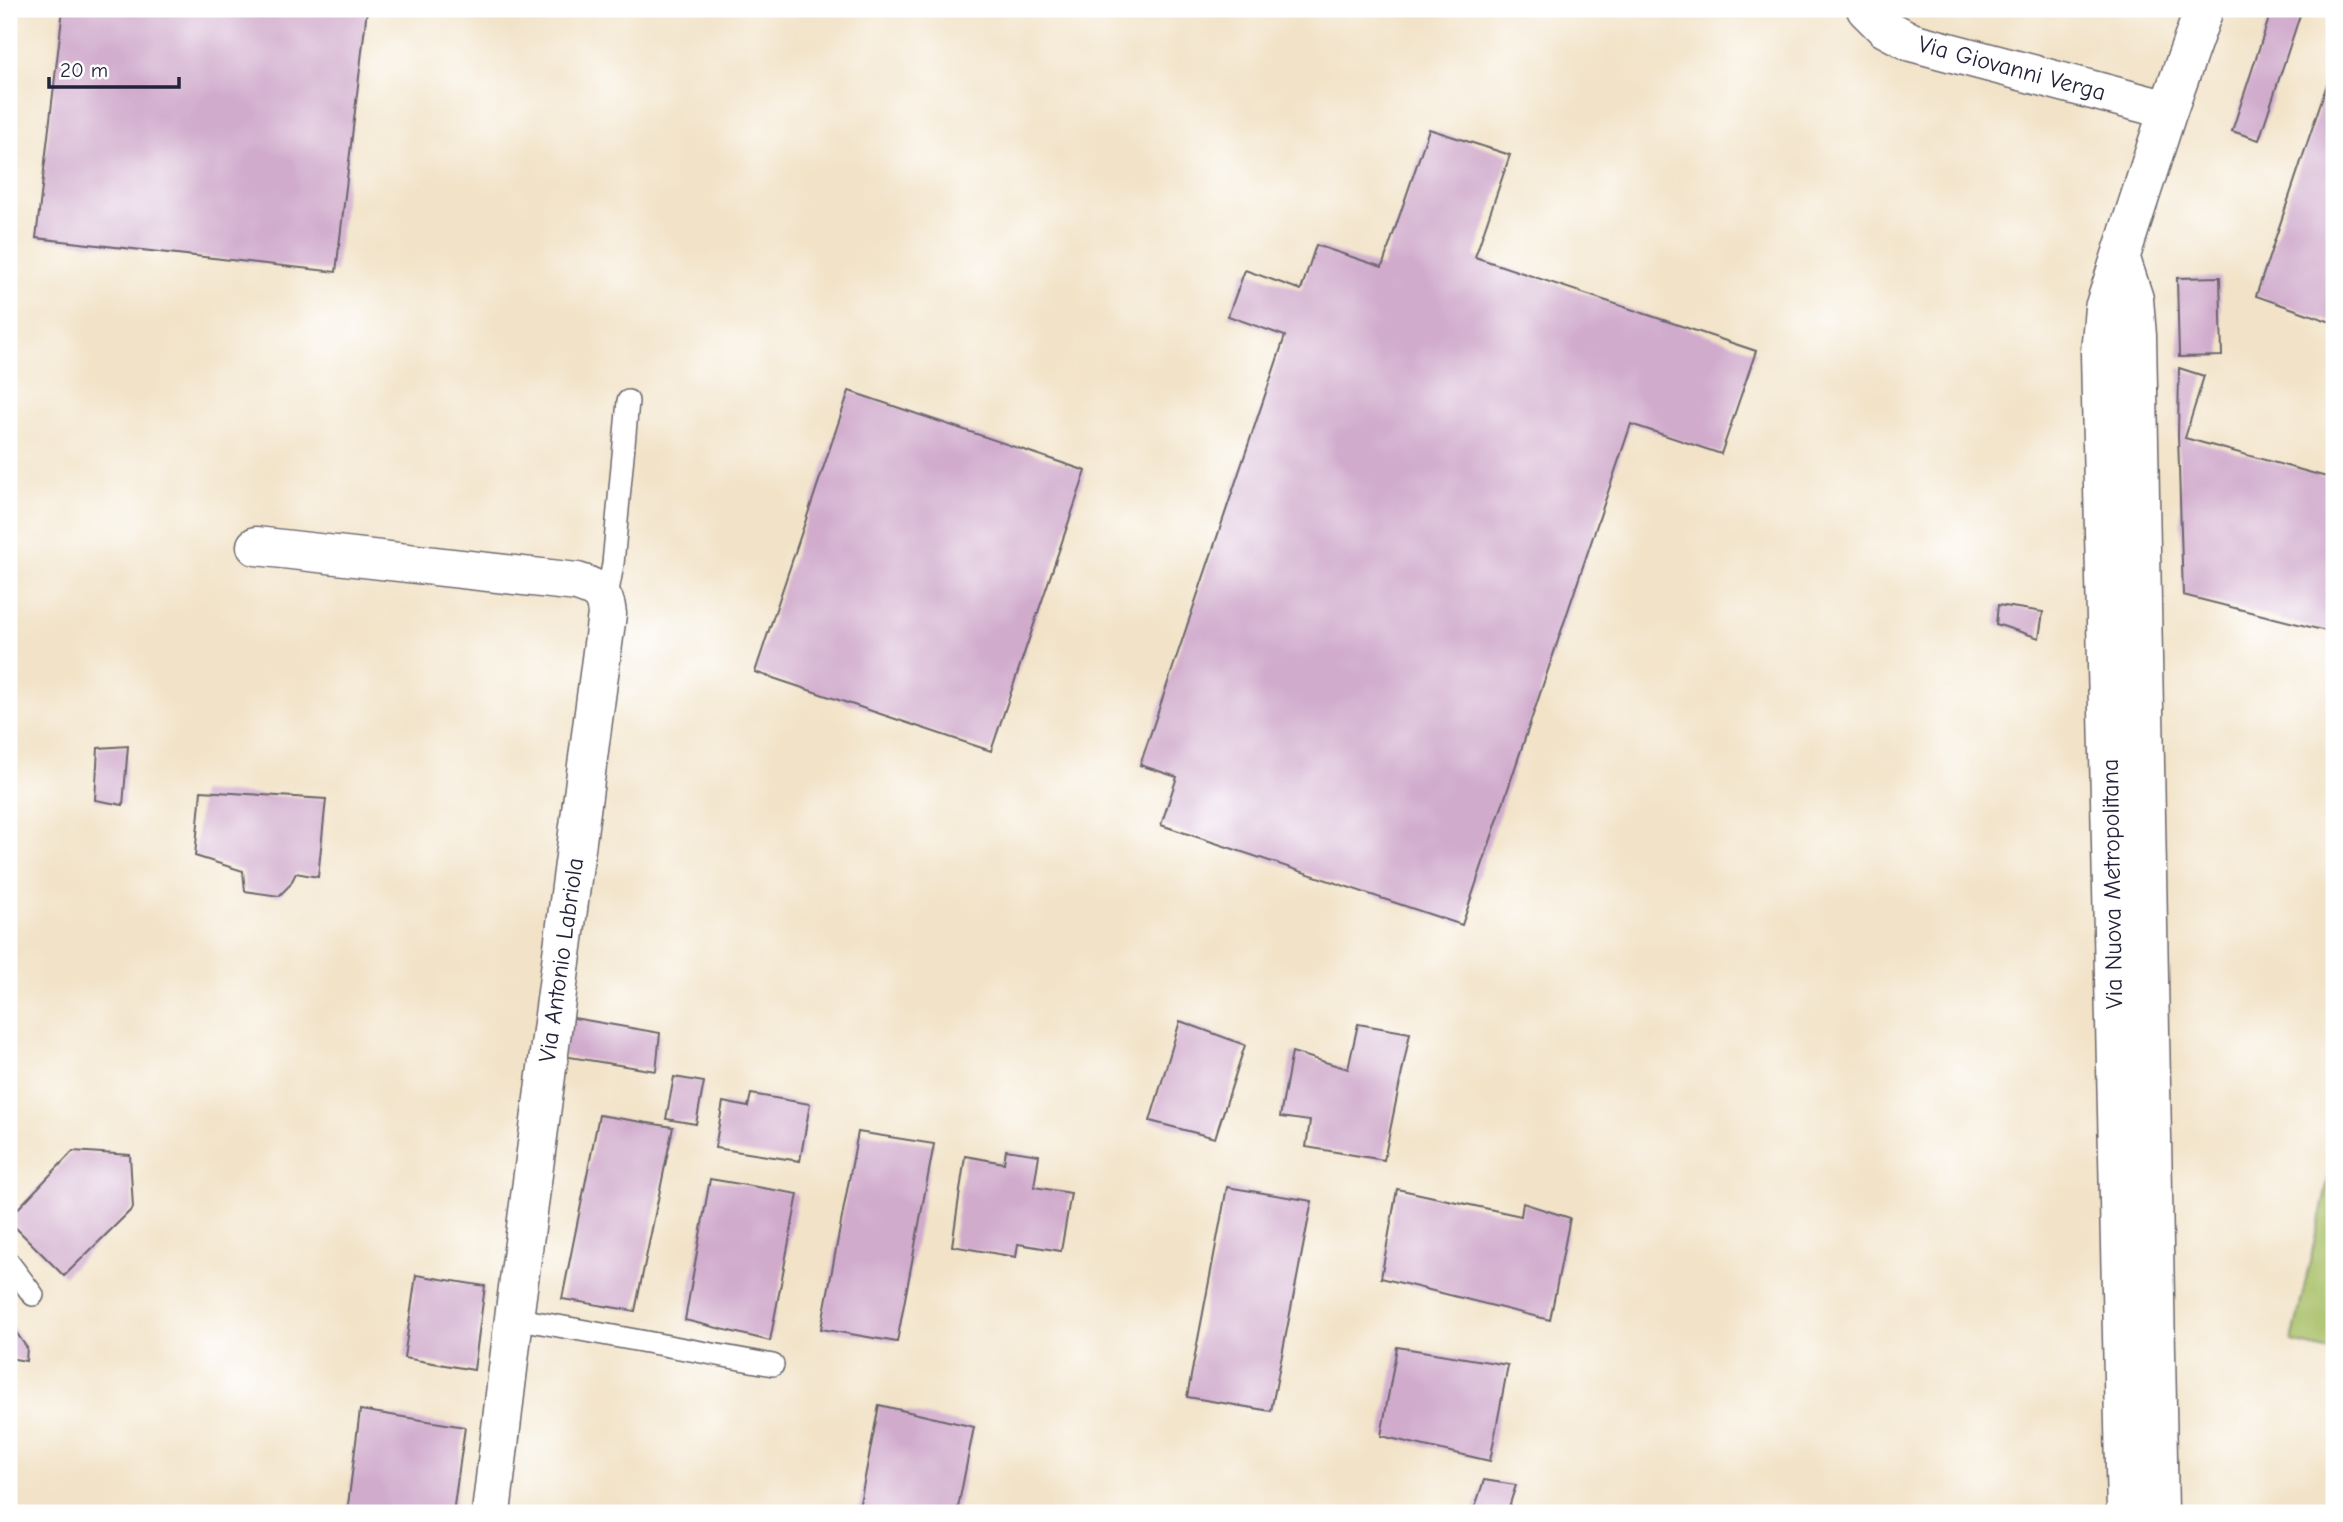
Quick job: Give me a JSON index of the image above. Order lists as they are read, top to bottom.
{
  "streets": {
    "street": ["Via Giovanni Verga", "Via Nuova Metropolitana", "Via Antonio Labriola"]
  },
  "crossings": [
    ["Via Giovanni Verga", "Via Nuova Metropolitana"]
  ],
  "scale_bar": "20 m"
}
